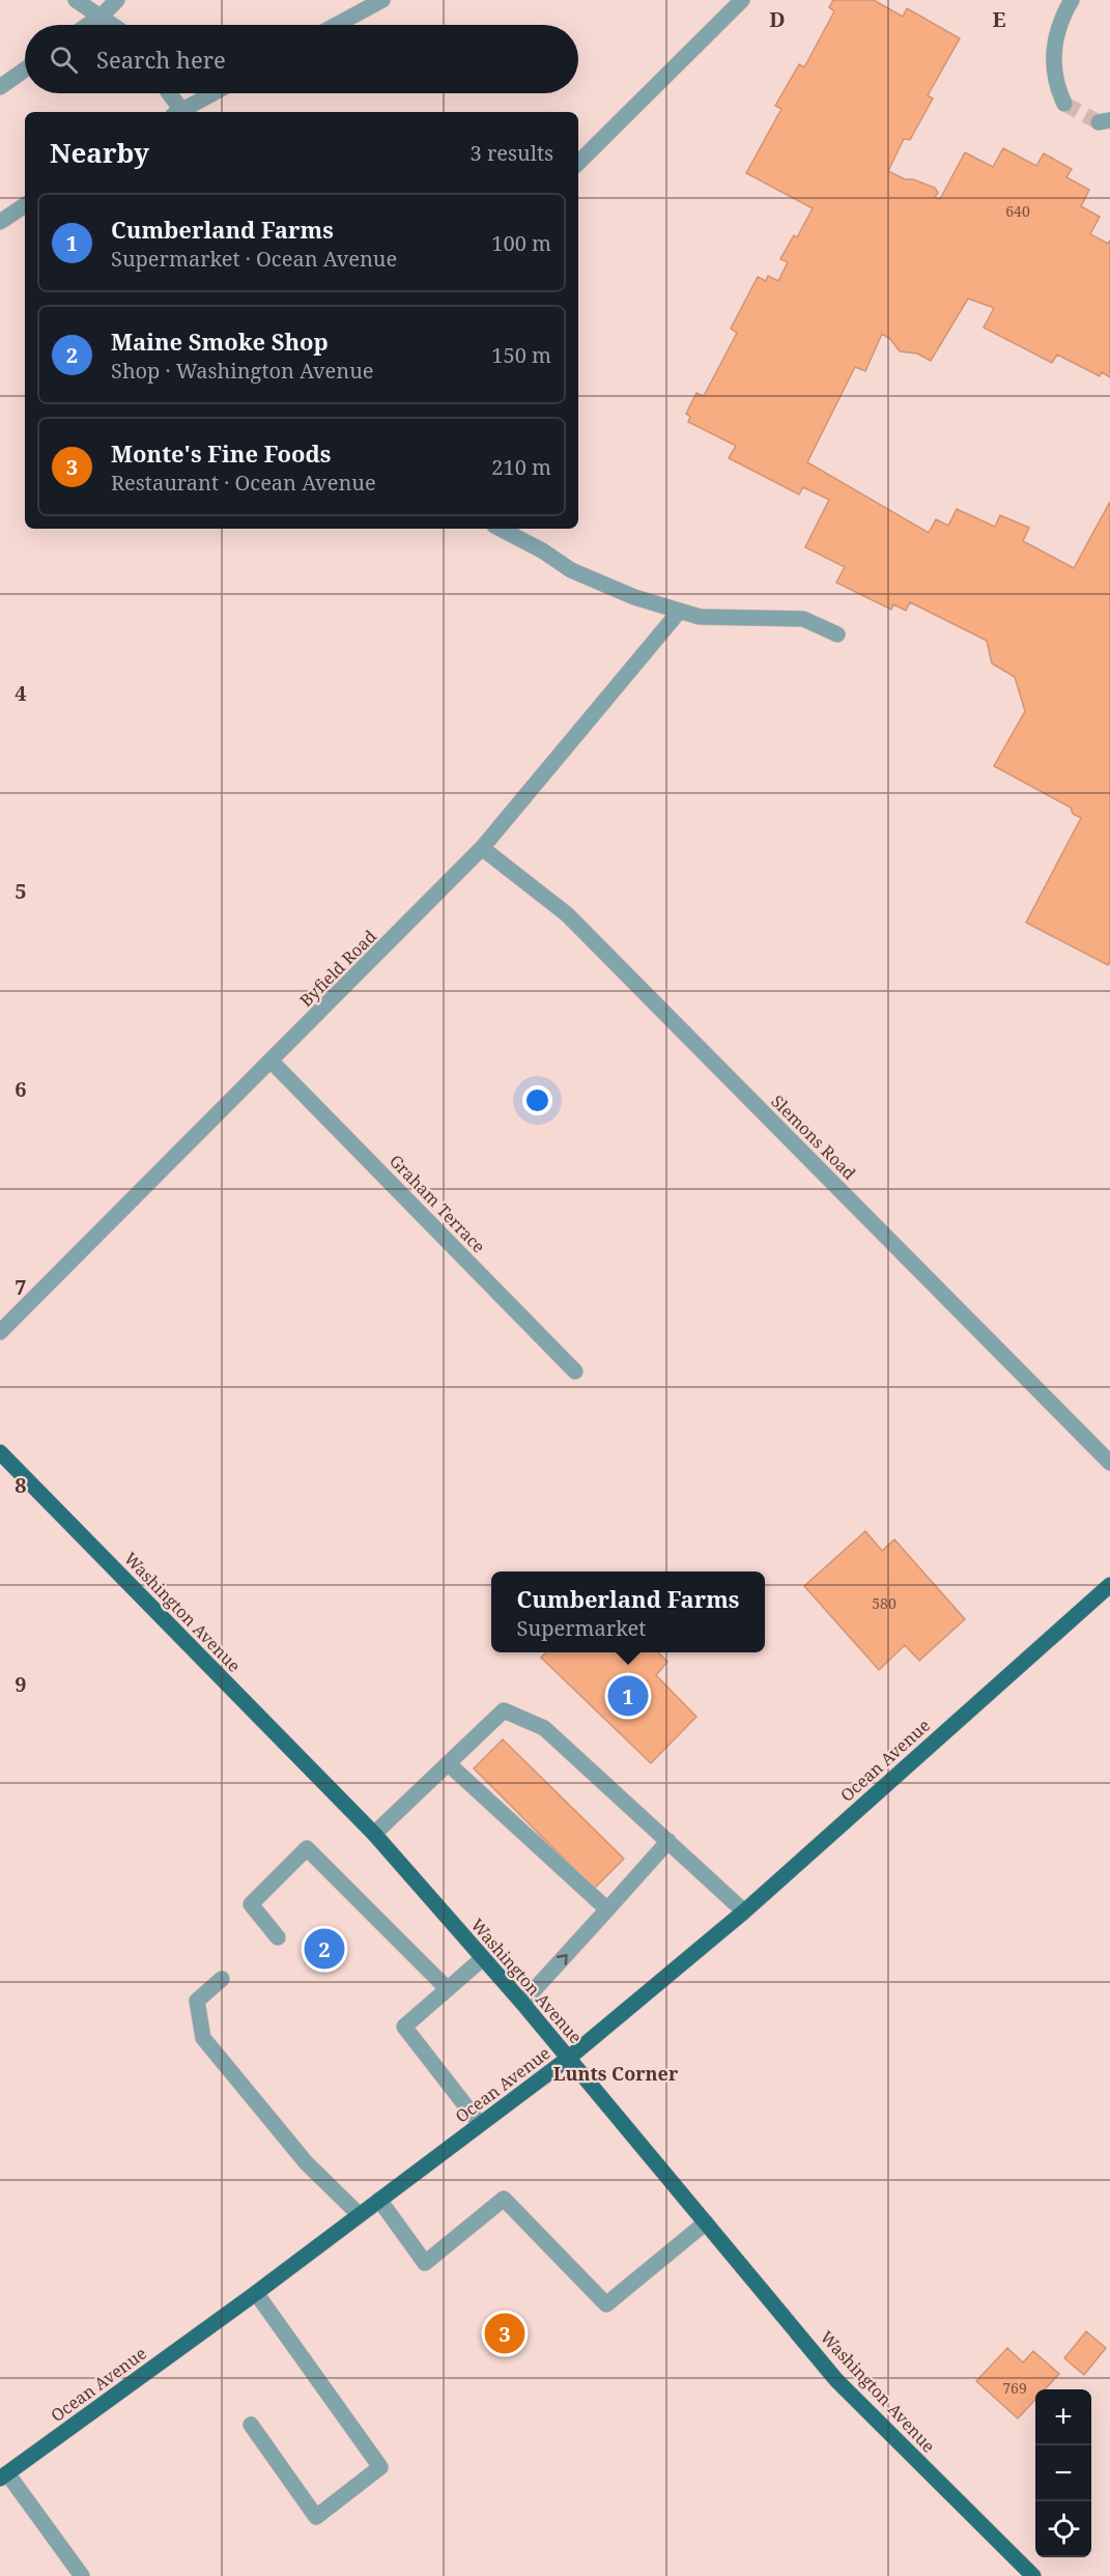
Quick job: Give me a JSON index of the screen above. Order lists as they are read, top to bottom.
{
  "streets": {
    "main road": ["Washington Avenue", "Ocean Avenue"],
    "street": ["Byfield Road", "Slemons Road", "Graham Terrace"]
  },
  "crossings": [
    ["Byfield Road", "Slemons Road"],
    ["Byfield Road", "Graham Terrace"],
    ["Washington Avenue", "Ocean Avenue"]
  ],
  "districts": ["Lunts Corner"],
  "house_numbers": ["640", "580", "769"],
  "page": {
    "search": "Search here",
    "heading": ["Nearby", "3 results"],
    "list": [
      {
        "mark": "1",
        "name": "Cumberland Farms",
        "note": "Supermarket · Ocean Avenue",
        "value": "100 m"
      },
      {
        "mark": "2",
        "name": "Maine Smoke Shop",
        "note": "Shop · Washington Avenue",
        "value": "150 m"
      },
      {
        "mark": "3",
        "name": "Monte's Fine Foods",
        "note": "Restaurant · Ocean Avenue",
        "value": "210 m"
      }
    ],
    "popup": ["Cumberland Farms", "Supermarket"],
    "pins": ["1", "2", "3"],
    "map_buttons": ["+", "−"]
  },
  "grid": {
    "columns": ["D", "E"],
    "rows": [
      "4",
      "5",
      "6",
      "7",
      "8",
      "9"
    ]
  }
}
